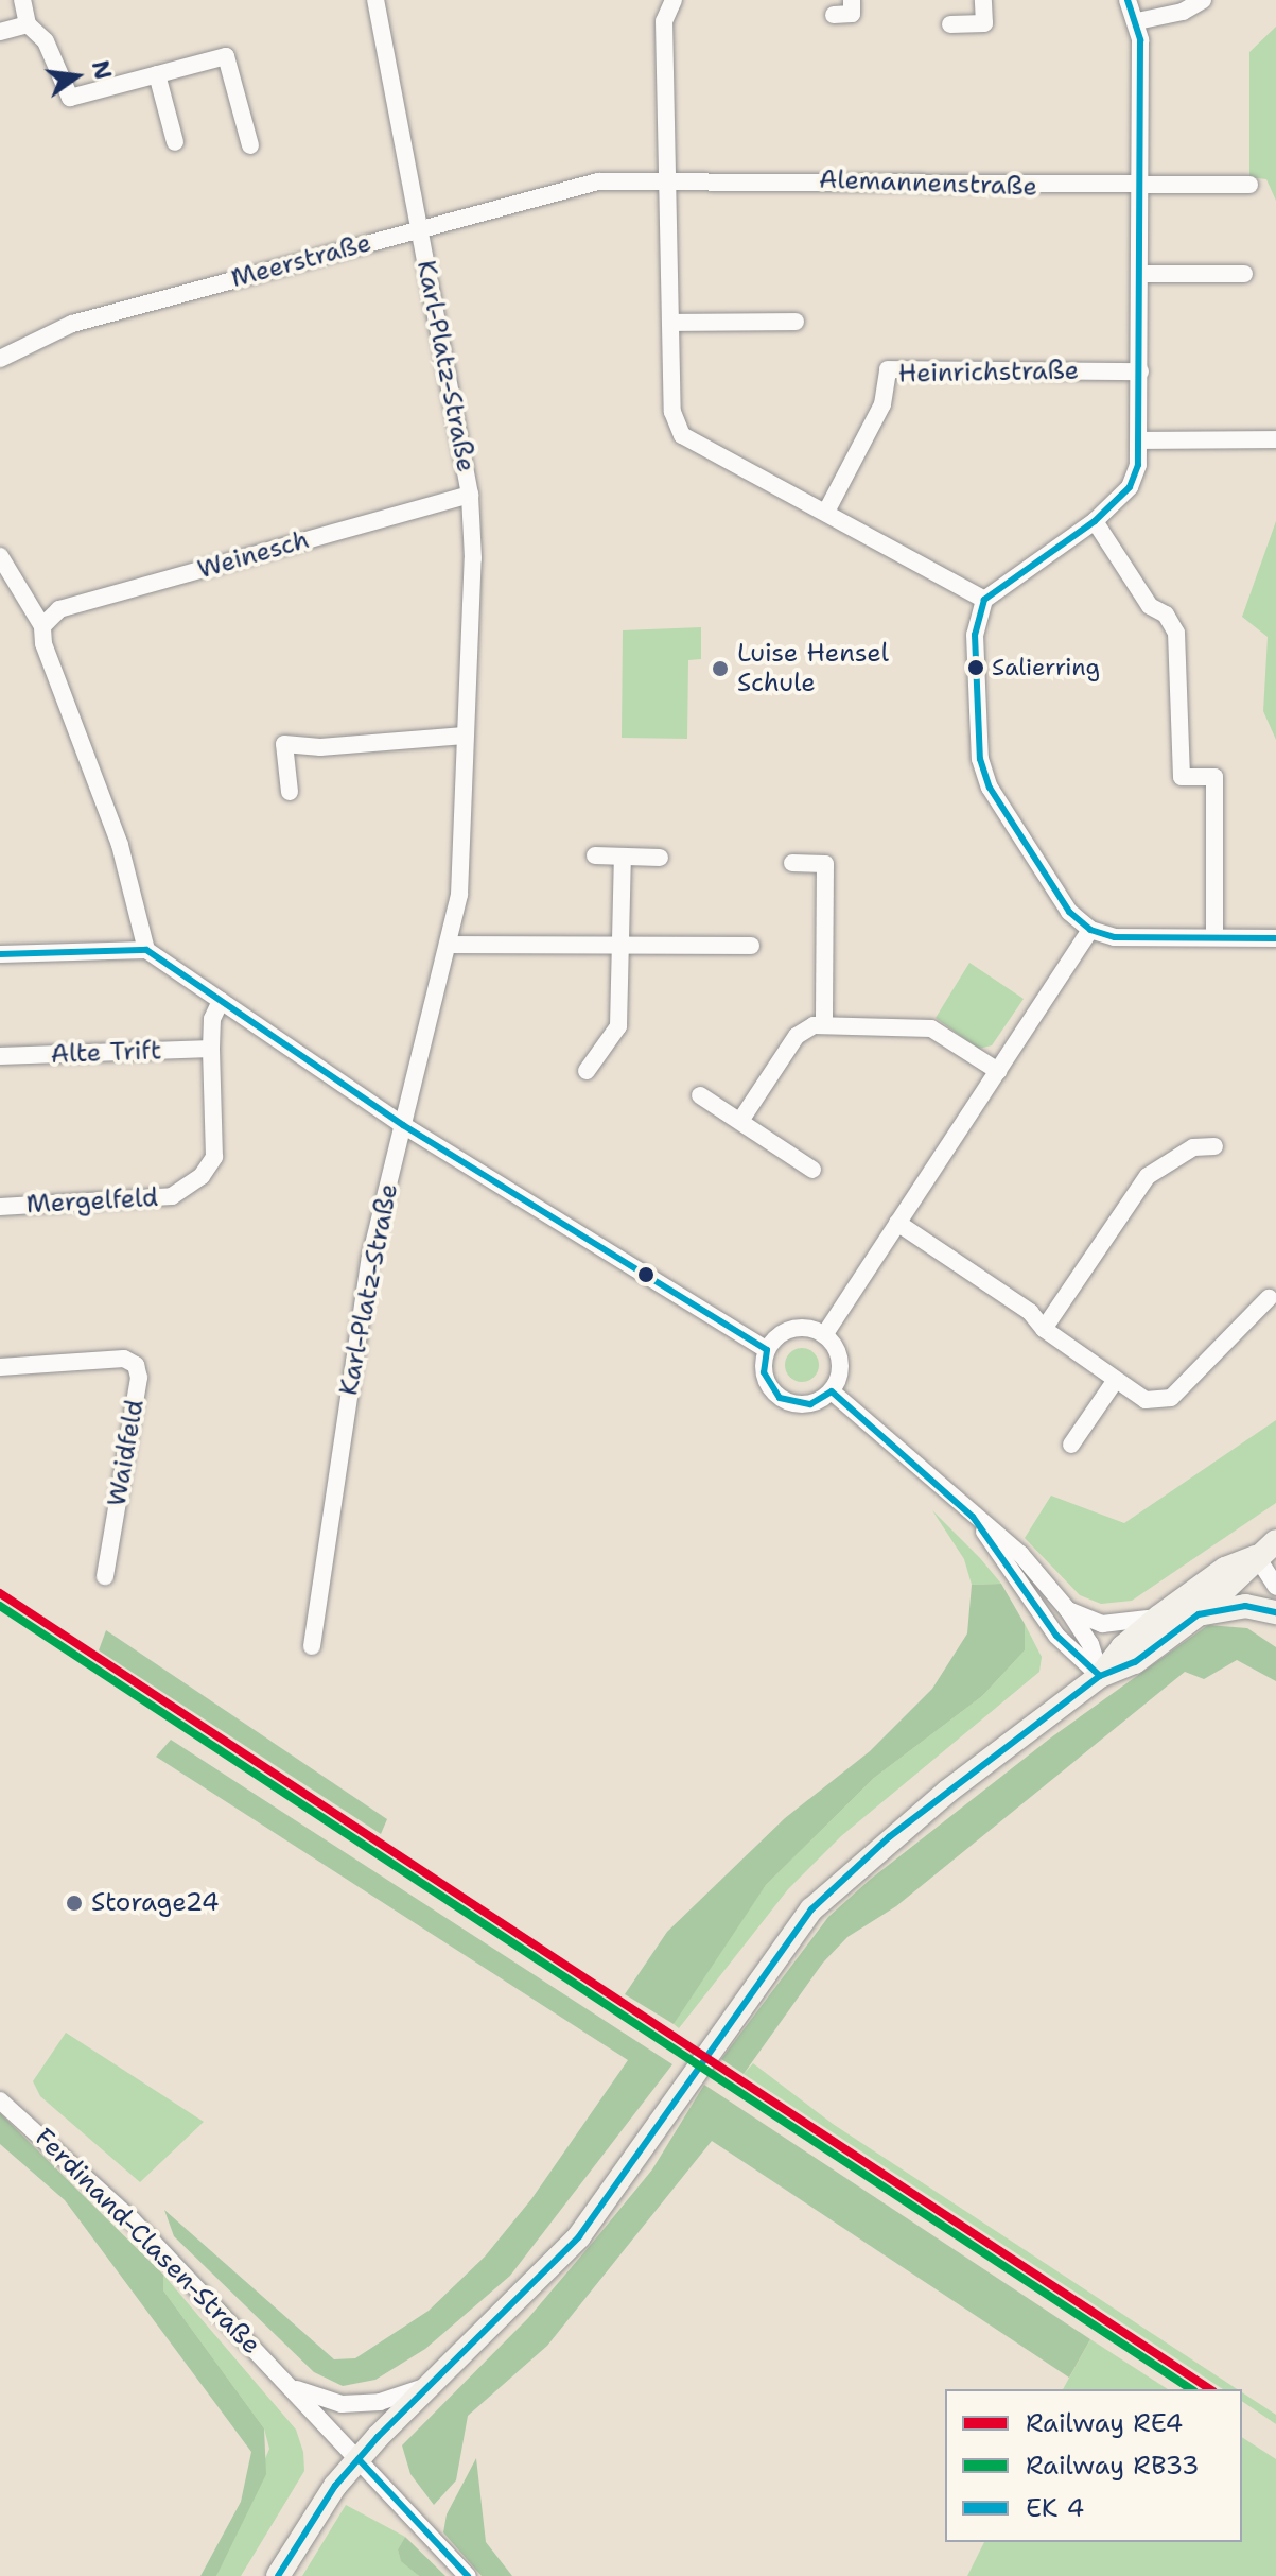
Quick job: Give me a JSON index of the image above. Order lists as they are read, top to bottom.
{
  "streets": {
    "street": [
      "Alemannenstraße",
      "Meerstraße",
      "Karl-Platz-Straße",
      "Heinrichstraße",
      "Weinesch",
      "Alte Trift",
      "Mergelfeld",
      "Waidfeld",
      "Ferdinand-Clasen-Straße"
    ]
  },
  "crossings": [
    ["Alemannenstraße", "Meerstraße"],
    ["Meerstraße", "Karl-Platz-Straße"],
    ["Karl-Platz-Straße", "Weinesch"],
    ["Alte Trift", "Mergelfeld"]
  ],
  "places": ["Salierring", "Luise Hensel Schule", "Storage24"],
  "lines": ["rail line RE4", "rail line RB33"],
  "legend": ["Railway RE4", "Railway RB33", "EK 4"],
  "north": "right"
}
